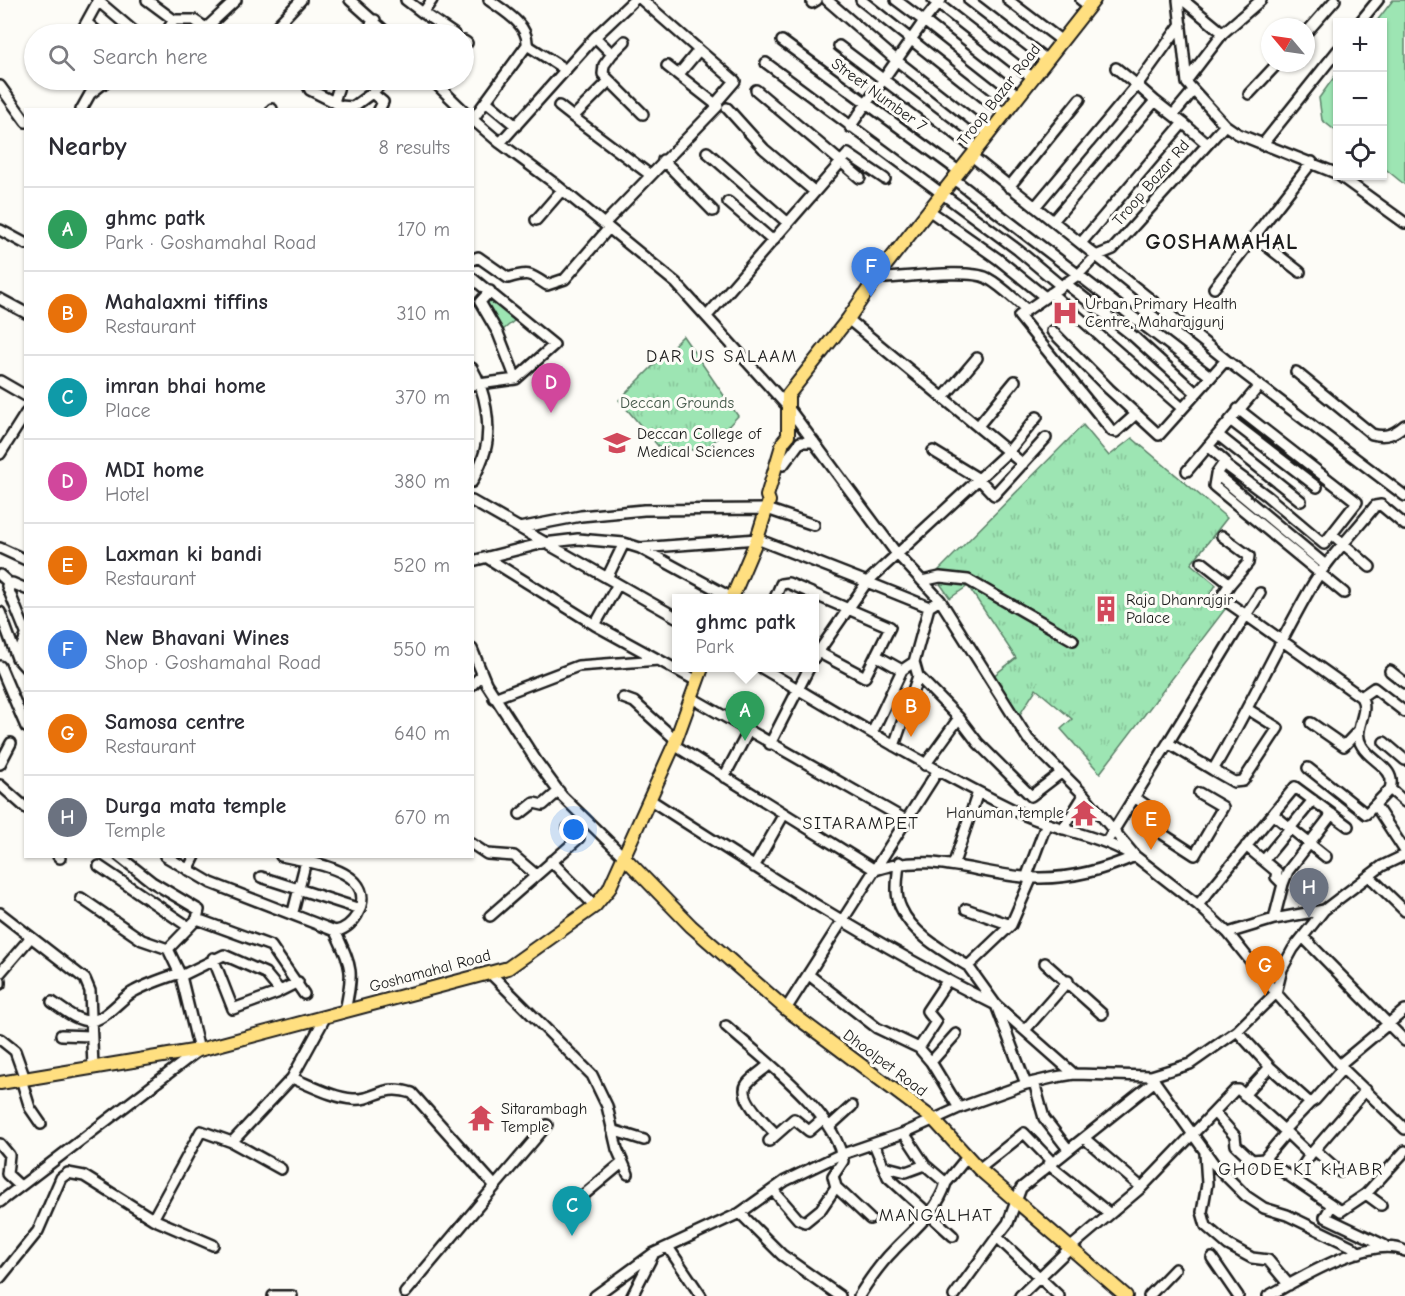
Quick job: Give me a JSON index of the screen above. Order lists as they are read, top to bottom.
{
  "streets": {
    "main road": ["Troop Bazar Road", "Goshamahal Road", "Dhoolpet Road"],
    "street": ["Street Number 7", "Troop Bazar Rd"]
  },
  "crossings": [
    ["Street Number 7", "Troop Bazar Road"],
    ["Street Number 7", "Troop Bazar Rd"],
    ["Goshamahal Road", "Dhoolpet Road"]
  ],
  "districts": [
    "GOSHAMAHAL",
    "DAR US SALAAM",
    "SITARAMPET",
    "GHODE KI KHABR",
    "MANGALHAT"
  ],
  "parks": ["Deccan Grounds"],
  "places": {
    "hospital": ["Urban Primary Health Centre, Maharajgunj"],
    "school or university": ["Deccan College of Medical Sciences"],
    "building": ["Raja Dhanrajgir Palace"],
    "temple": ["Hanuman temple", "Sitarambagh Temple"]
  },
  "north": "top left",
  "page": {
    "map_buttons": ["+", "−"],
    "search": "Search here",
    "heading": ["Nearby", "8 results"],
    "list": [
      {
        "mark": "A",
        "name": "ghmc patk",
        "note": "Park · Goshamahal Road",
        "value": "170 m"
      },
      {
        "mark": "B",
        "name": "Mahalaxmi tiffins",
        "note": "Restaurant",
        "value": "310 m"
      },
      {
        "mark": "C",
        "name": "imran bhai home",
        "note": "Place",
        "value": "370 m"
      },
      {
        "mark": "D",
        "name": "MDI home",
        "note": "Hotel",
        "value": "380 m"
      },
      {
        "mark": "E",
        "name": "Laxman ki bandi",
        "note": "Restaurant",
        "value": "520 m"
      },
      {
        "mark": "F",
        "name": "New Bhavani Wines",
        "note": "Shop · Goshamahal Road",
        "value": "550 m"
      },
      {
        "mark": "G",
        "name": "Samosa centre",
        "note": "Restaurant",
        "value": "640 m"
      },
      {
        "mark": "H",
        "name": "Durga mata temple",
        "note": "Temple",
        "value": "670 m"
      }
    ],
    "pins": [
      "F",
      "D",
      "B",
      "A",
      "E",
      "H",
      "G",
      "C"
    ],
    "popup": ["ghmc patk", "Park"]
  }
}
